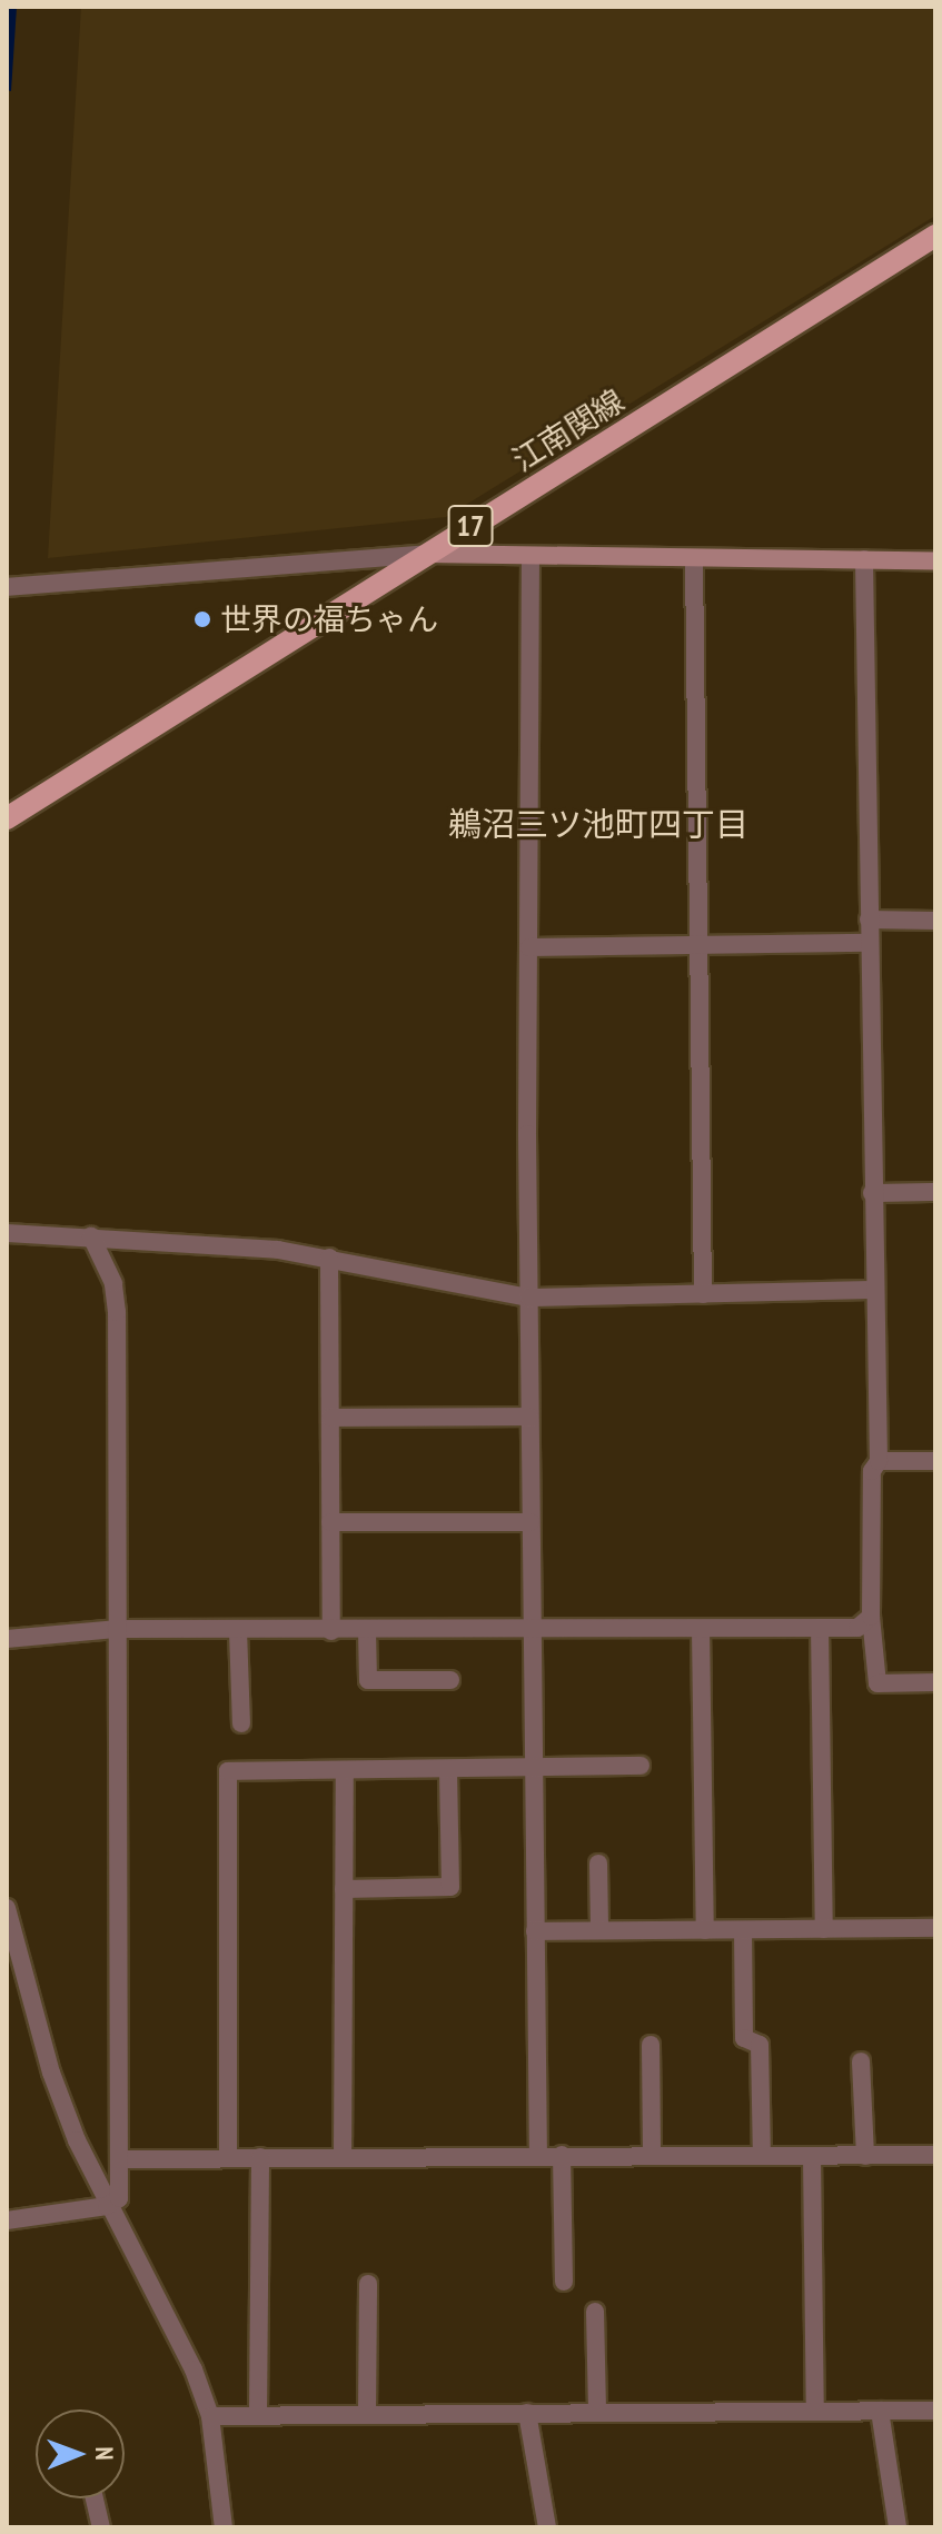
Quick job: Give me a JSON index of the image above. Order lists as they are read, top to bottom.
{
  "streets": {
    "main road": ["江南関線", "17"]
  },
  "districts": ["鵜沼三ツ池町四丁目"],
  "places": ["世界の福ちゃん"],
  "north": "right"
}
